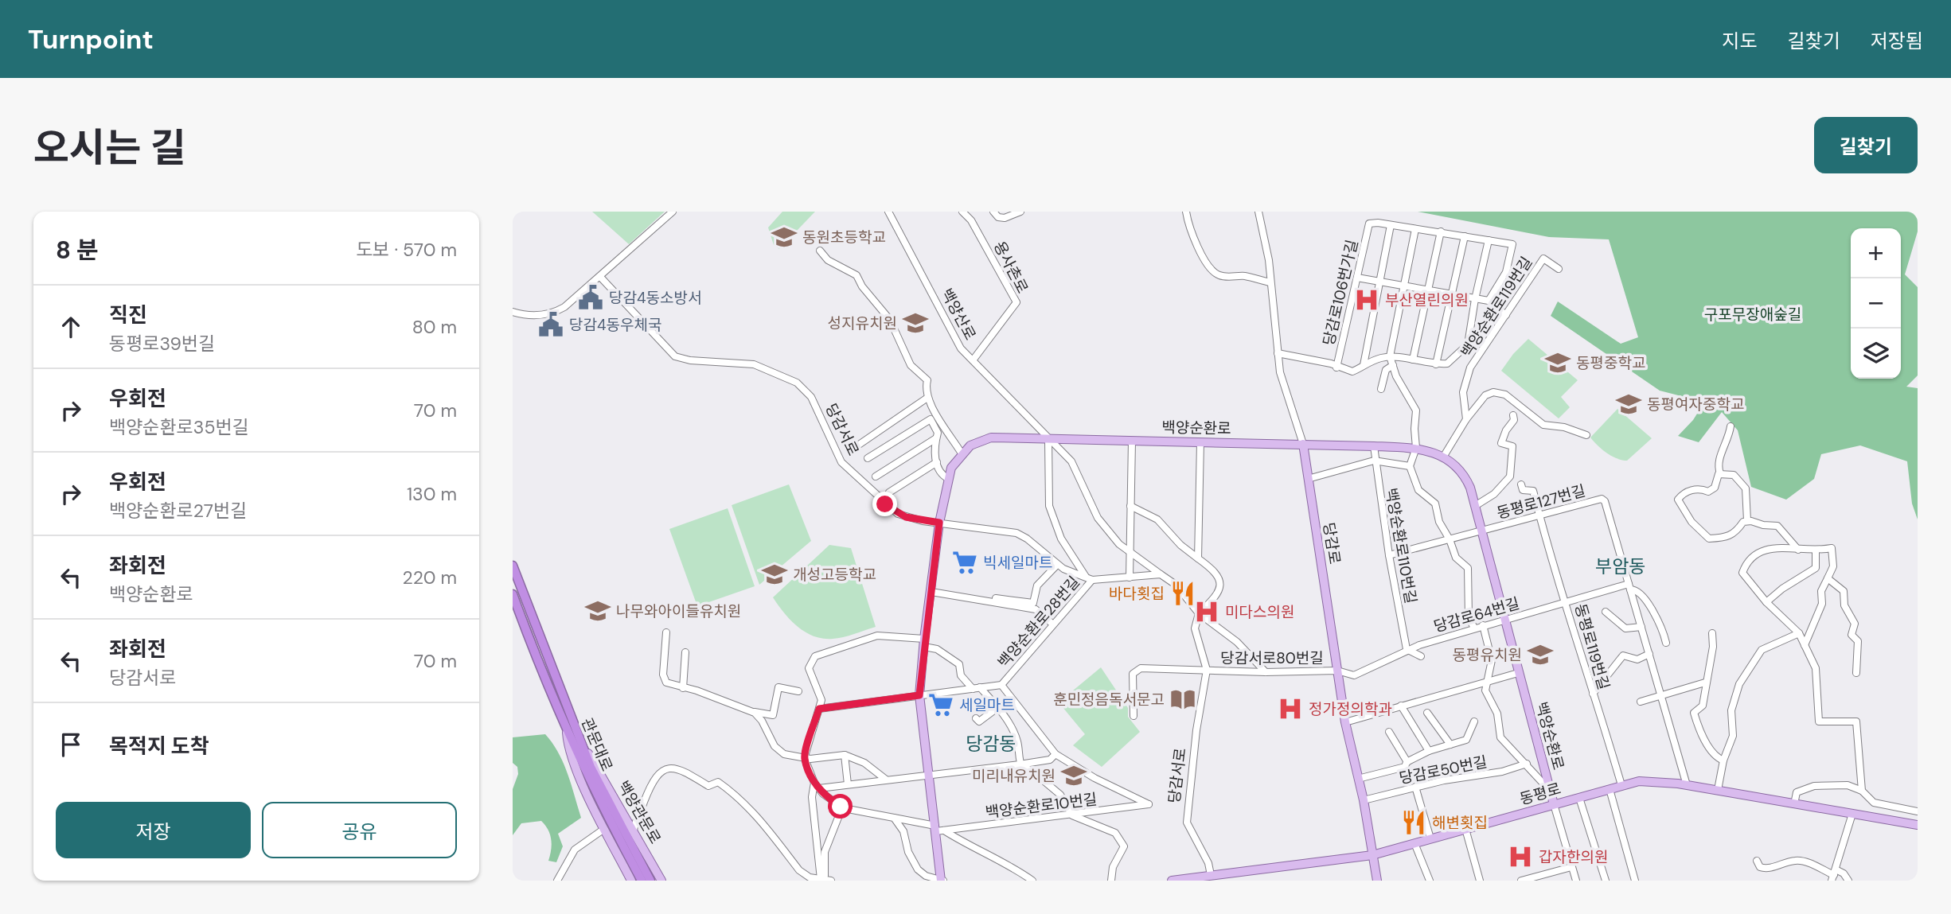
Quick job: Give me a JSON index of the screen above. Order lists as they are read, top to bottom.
{
  "streets": {
    "highway": ["관문대로"],
    "main road": [
      "백양순환로",
      "당감로",
      "동평로",
      "백양관문로"
    ],
    "street": [
      "용사촌로",
      "당감로106번가길",
      "백양순환로119번길",
      "백양산로",
      "당감서로",
      "동평로127번길",
      "백양순환로110번길",
      "당감로64번길",
      "백양순환로28번길",
      "동평로119번길",
      "당감서로80번길",
      "당감로50번길",
      "백양순환로10번길"
    ]
  },
  "crossings": [
    ["용사촌로", "백양산로"],
    ["백양산로", "백양순환로"],
    ["백양산로", "당감서로"],
    ["백양순환로", "동평로127번길"],
    ["백양순환로", "당감로"],
    ["백양순환로", "백양순환로110번길"],
    ["백양순환로", "당감로64번길"],
    ["백양순환로", "동평로"],
    ["당감서로", "백양순환로28번길"],
    ["당감서로", "당감서로80번길"],
    ["당감서로", "동평로"],
    ["동평로127번길", "백양순환로110번길"],
    ["동평로127번길", "당감로64번길"],
    ["동평로127번길", "동평로119번길"],
    ["동평로127번길", "동평로"],
    ["당감로", "당감로64번길"],
    ["당감로", "당감서로80번길"],
    ["당감로", "당감로50번길"],
    ["당감로", "동평로"],
    ["백양순환로110번길", "당감로64번길"],
    ["당감로64번길", "동평로119번길"],
    ["당감로64번길", "당감서로80번길"],
    ["동평로119번길", "동평로"],
    ["관문대로", "백양관문로"]
  ],
  "districts": ["부암동", "당감동"],
  "parks": ["구포무장애숲길"],
  "places": {
    "school or university": [
      "동원초등학교",
      "성지유치원",
      "동평중학교",
      "동평여자중학교",
      "개성고등학교",
      "나무와아이들유치원",
      "동평유치원",
      "미리내유치원"
    ],
    "public building": ["당감4동소방서", "당감4동우체국"],
    "hospital": [
      "부산열린의원",
      "미다스의원",
      "정가정의학과",
      "갑자한의원"
    ],
    "supermarket": ["빅세일마트", "세일마트"],
    "restaurant": ["바다횟집", "해변횟집"],
    "library": ["훈민정음독서문고"]
  },
  "page": {
    "header": "Turnpoint",
    "nav": ["지도", "길찾기", "저장됨"],
    "title": "오시는 길",
    "buttons": [
      "길찾기",
      ["저장", "공유"]
    ],
    "heading": ["8 분", "도보 · 570 m"],
    "map_buttons": ["+", "−"],
    "list": [
      ["직진", "동평로39번길", "80 m"],
      ["우회전", "백양순환로35번길", "70 m"],
      ["우회전", "백양순환로27번길", "130 m"],
      ["좌회전", "백양순환로", "220 m"],
      ["좌회전", "당감서로", "70 m"],
      "목적지 도착"
    ]
  }
}
